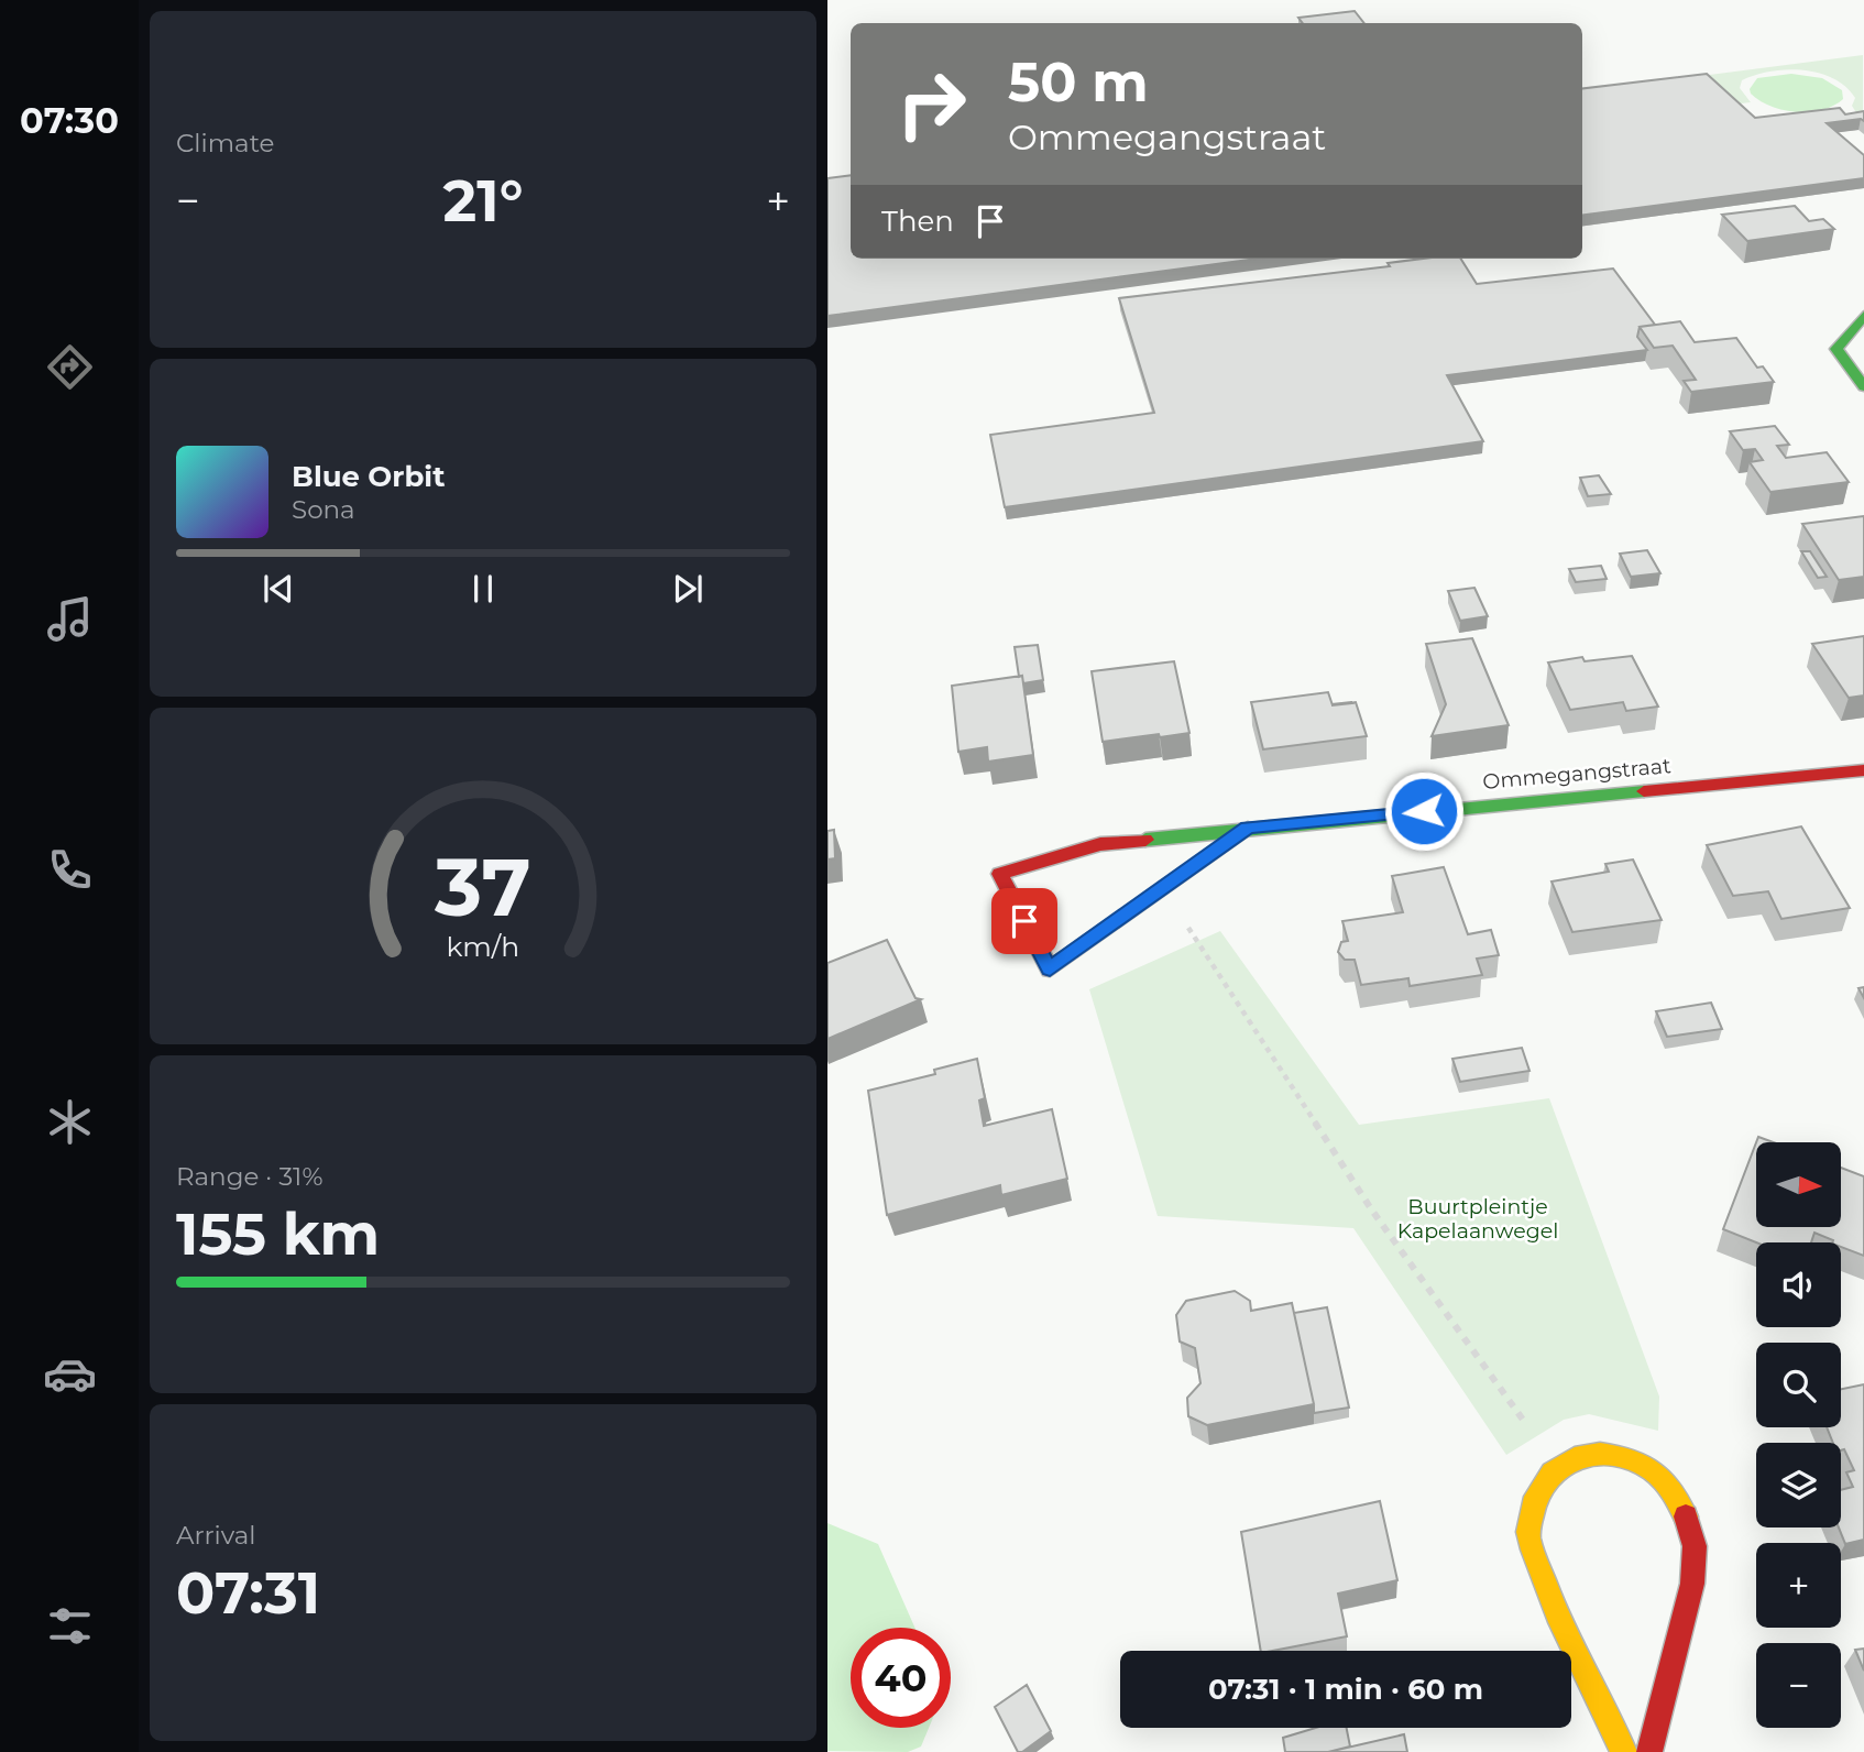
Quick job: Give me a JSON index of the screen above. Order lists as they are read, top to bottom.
{
  "streets": {
    "street": ["Ommegangstraat"]
  },
  "parks": ["Buurtpleintje Kapelaanwegel"],
  "north": "right",
  "page": {
    "tabs": "07:30",
    "tile": [
      "Climate",
      ["Range · 31%", "155 km"],
      ["Arrival", "07:31"]
    ],
    "turn": ["50 m", "Ommegangstraat"],
    "heat": ["−", "21°", "+"],
    "then": "Then",
    "song": ["Blue Orbit", "Sona"],
    "map_buttons": ["+", "−"],
    "limit": "40",
    "trip": "07:31 · 1 min · 60 m",
    "gauge": ["37", "km/h"]
  }
}
